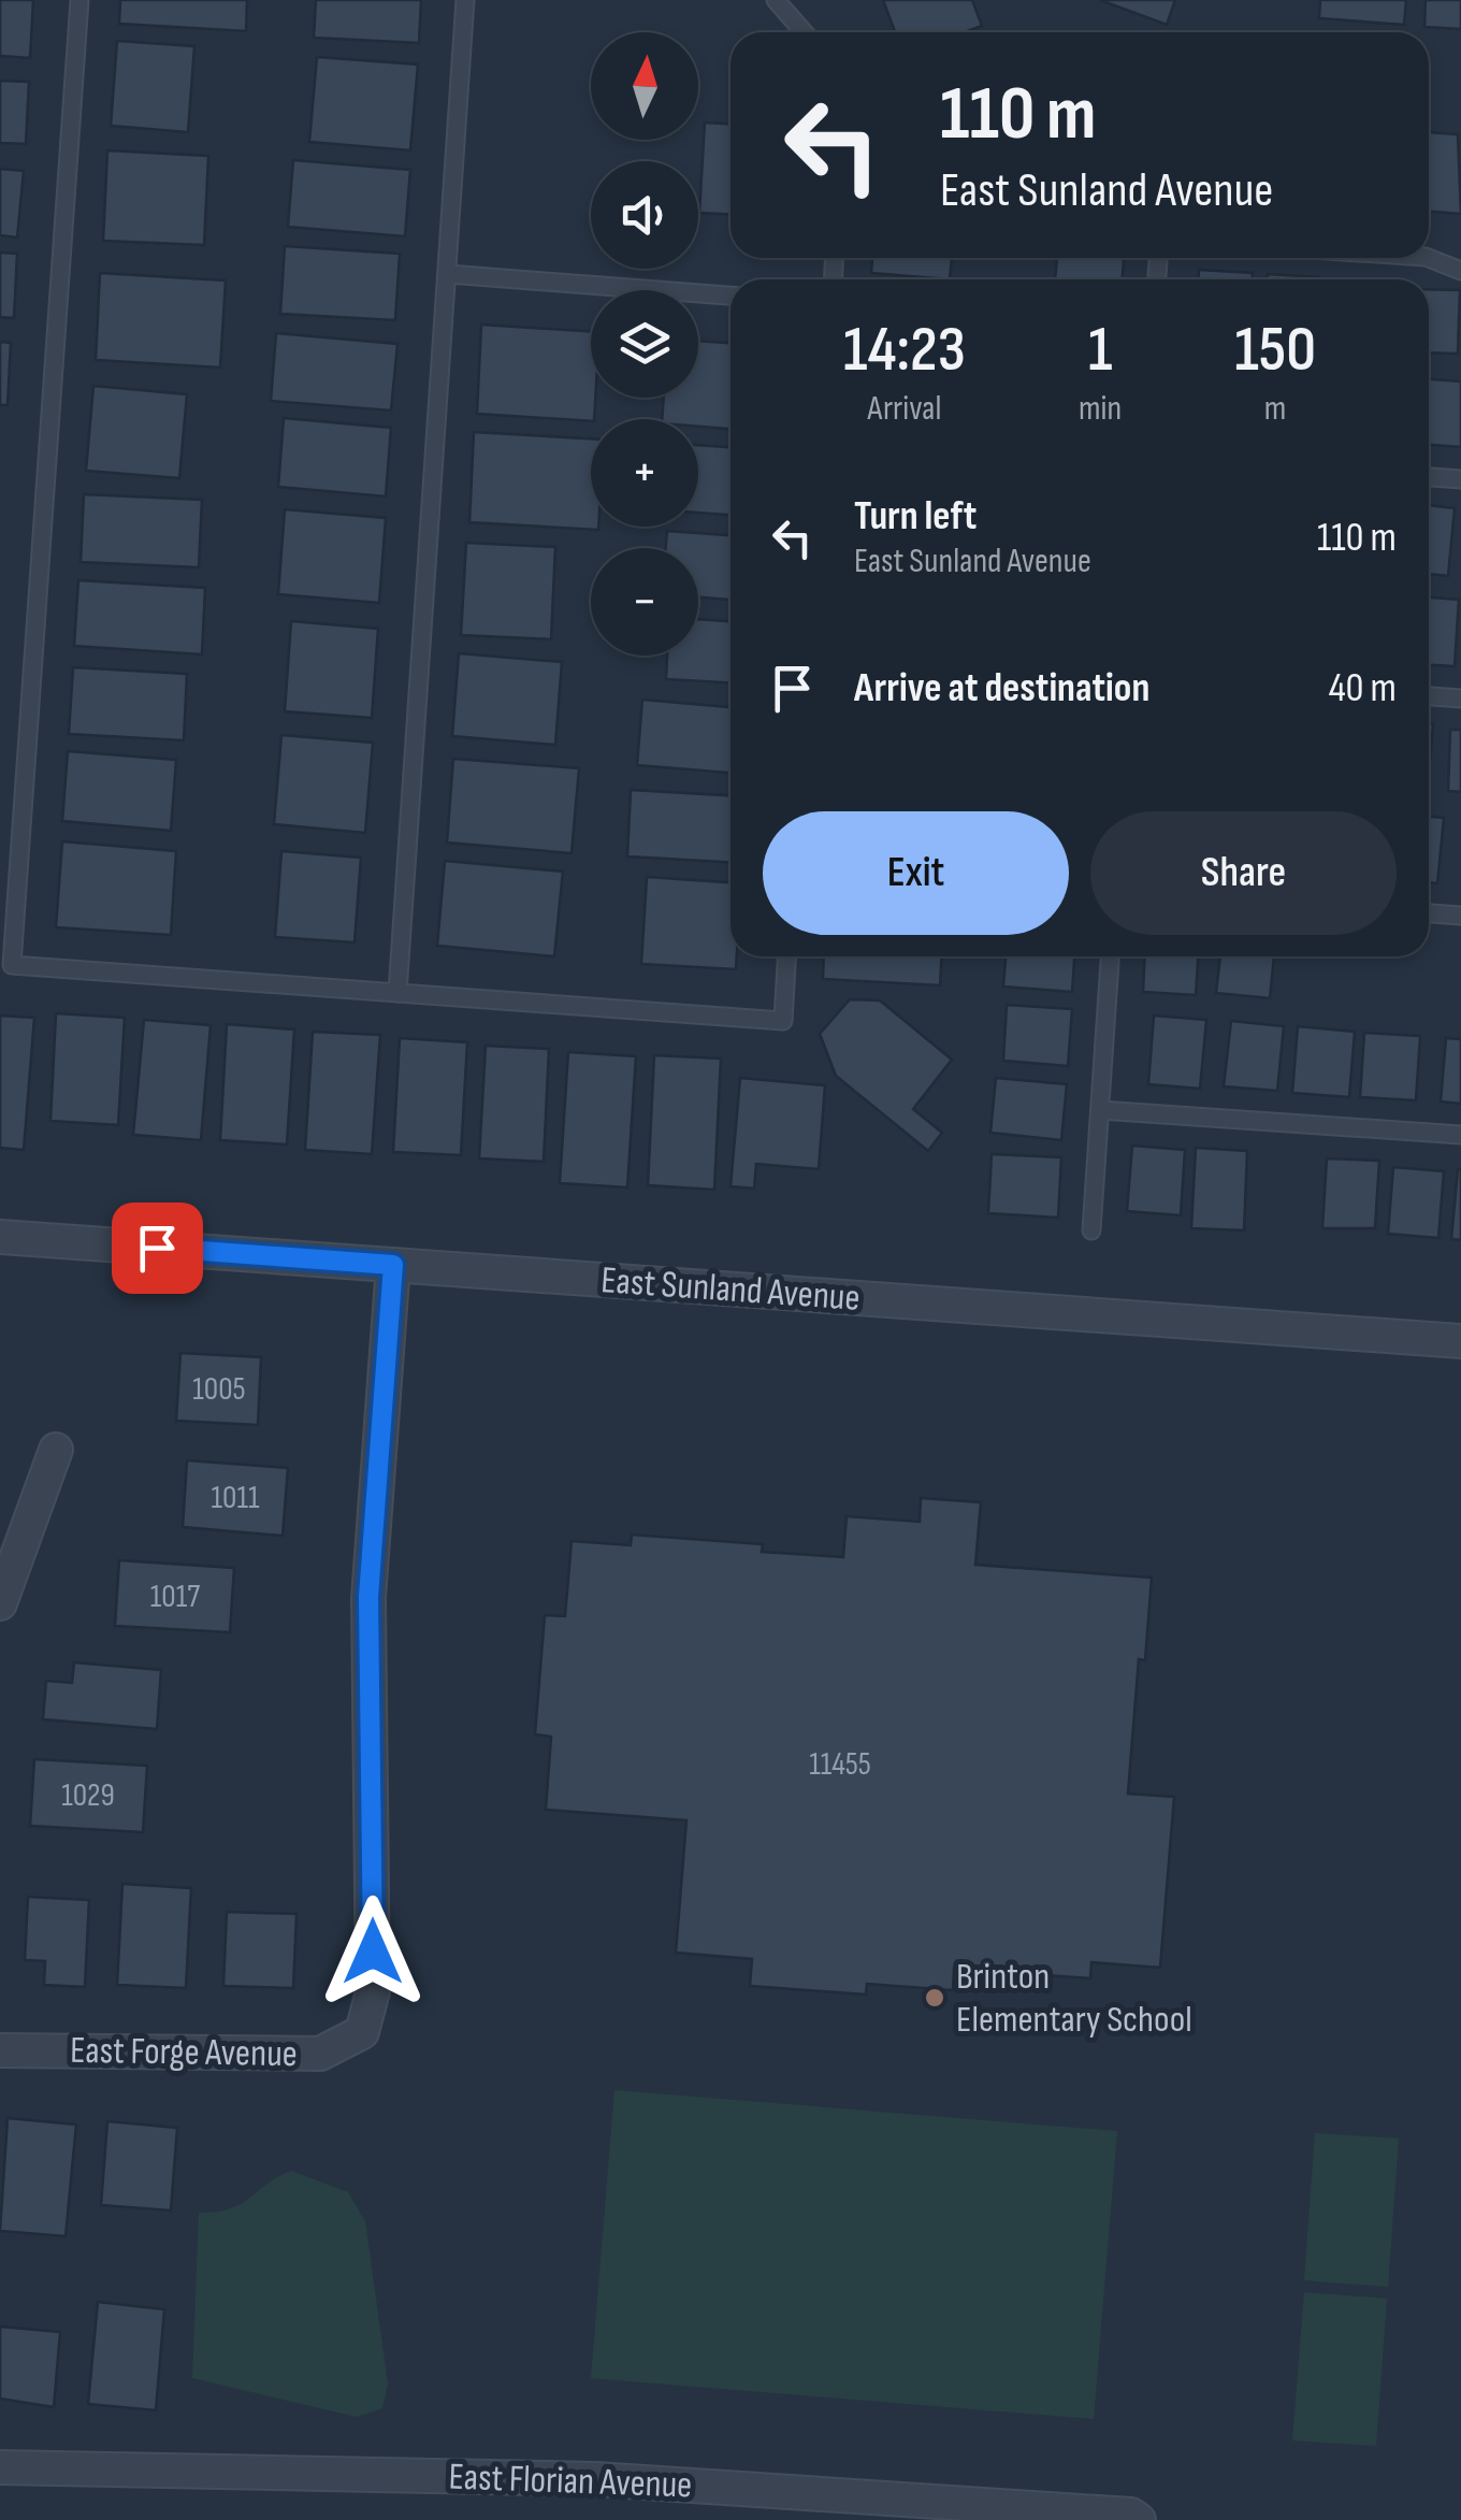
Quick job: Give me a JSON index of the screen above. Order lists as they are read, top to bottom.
{
  "streets": {
    "street": ["East Sunland Avenue", "East Forge Avenue", "East Florian Avenue"]
  },
  "crossings": [
    ["East Sunland Avenue", "East Forge Avenue"]
  ],
  "places": ["Brinton Elementary School"],
  "house_numbers": [
    "1005",
    "1011",
    "1017",
    "11455",
    "1029"
  ],
  "north": "top",
  "page": {
    "map_buttons": ["+", "−"],
    "turn": ["110 m", "East Sunland Avenue"],
    "eta": [
      "14:23",
      "Arrival",
      "1",
      "min",
      "150",
      "m"
    ],
    "list": [
      {
        "name": "Turn left",
        "note": "East Sunland Avenue",
        "value": "110 m"
      },
      {
        "name": "Arrive at destination",
        "value": "40 m"
      }
    ],
    "buttons": ["Exit", "Share"]
  }
}
